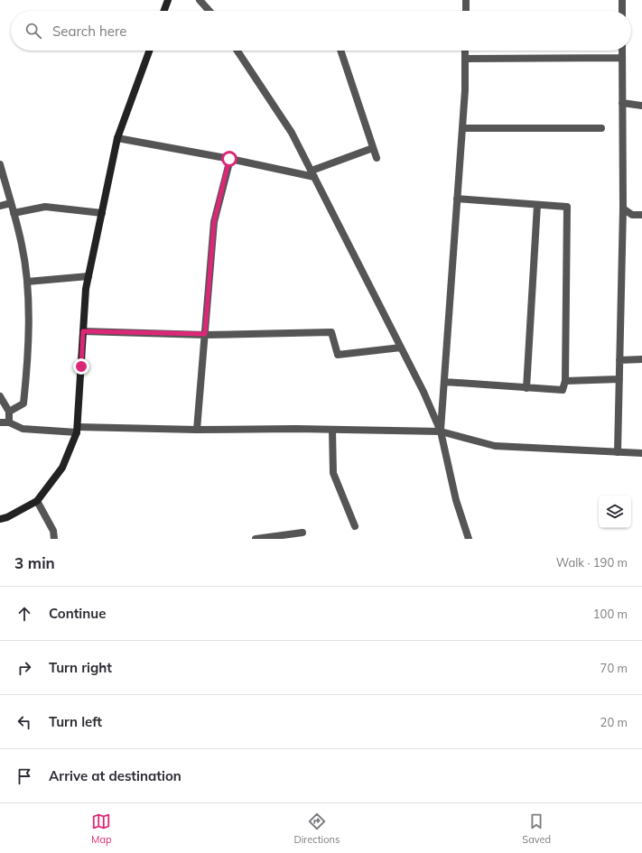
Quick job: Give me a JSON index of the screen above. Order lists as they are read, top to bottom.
{
  "page": {
    "search": "Search here",
    "heading": ["3 min", "Walk · 190 m"],
    "list": [
      ["Continue", "100 m"],
      ["Turn right", "70 m"],
      ["Turn left", "20 m"],
      "Arrive at destination"
    ],
    "nav": ["Map", "Directions", "Saved"]
  }
}
